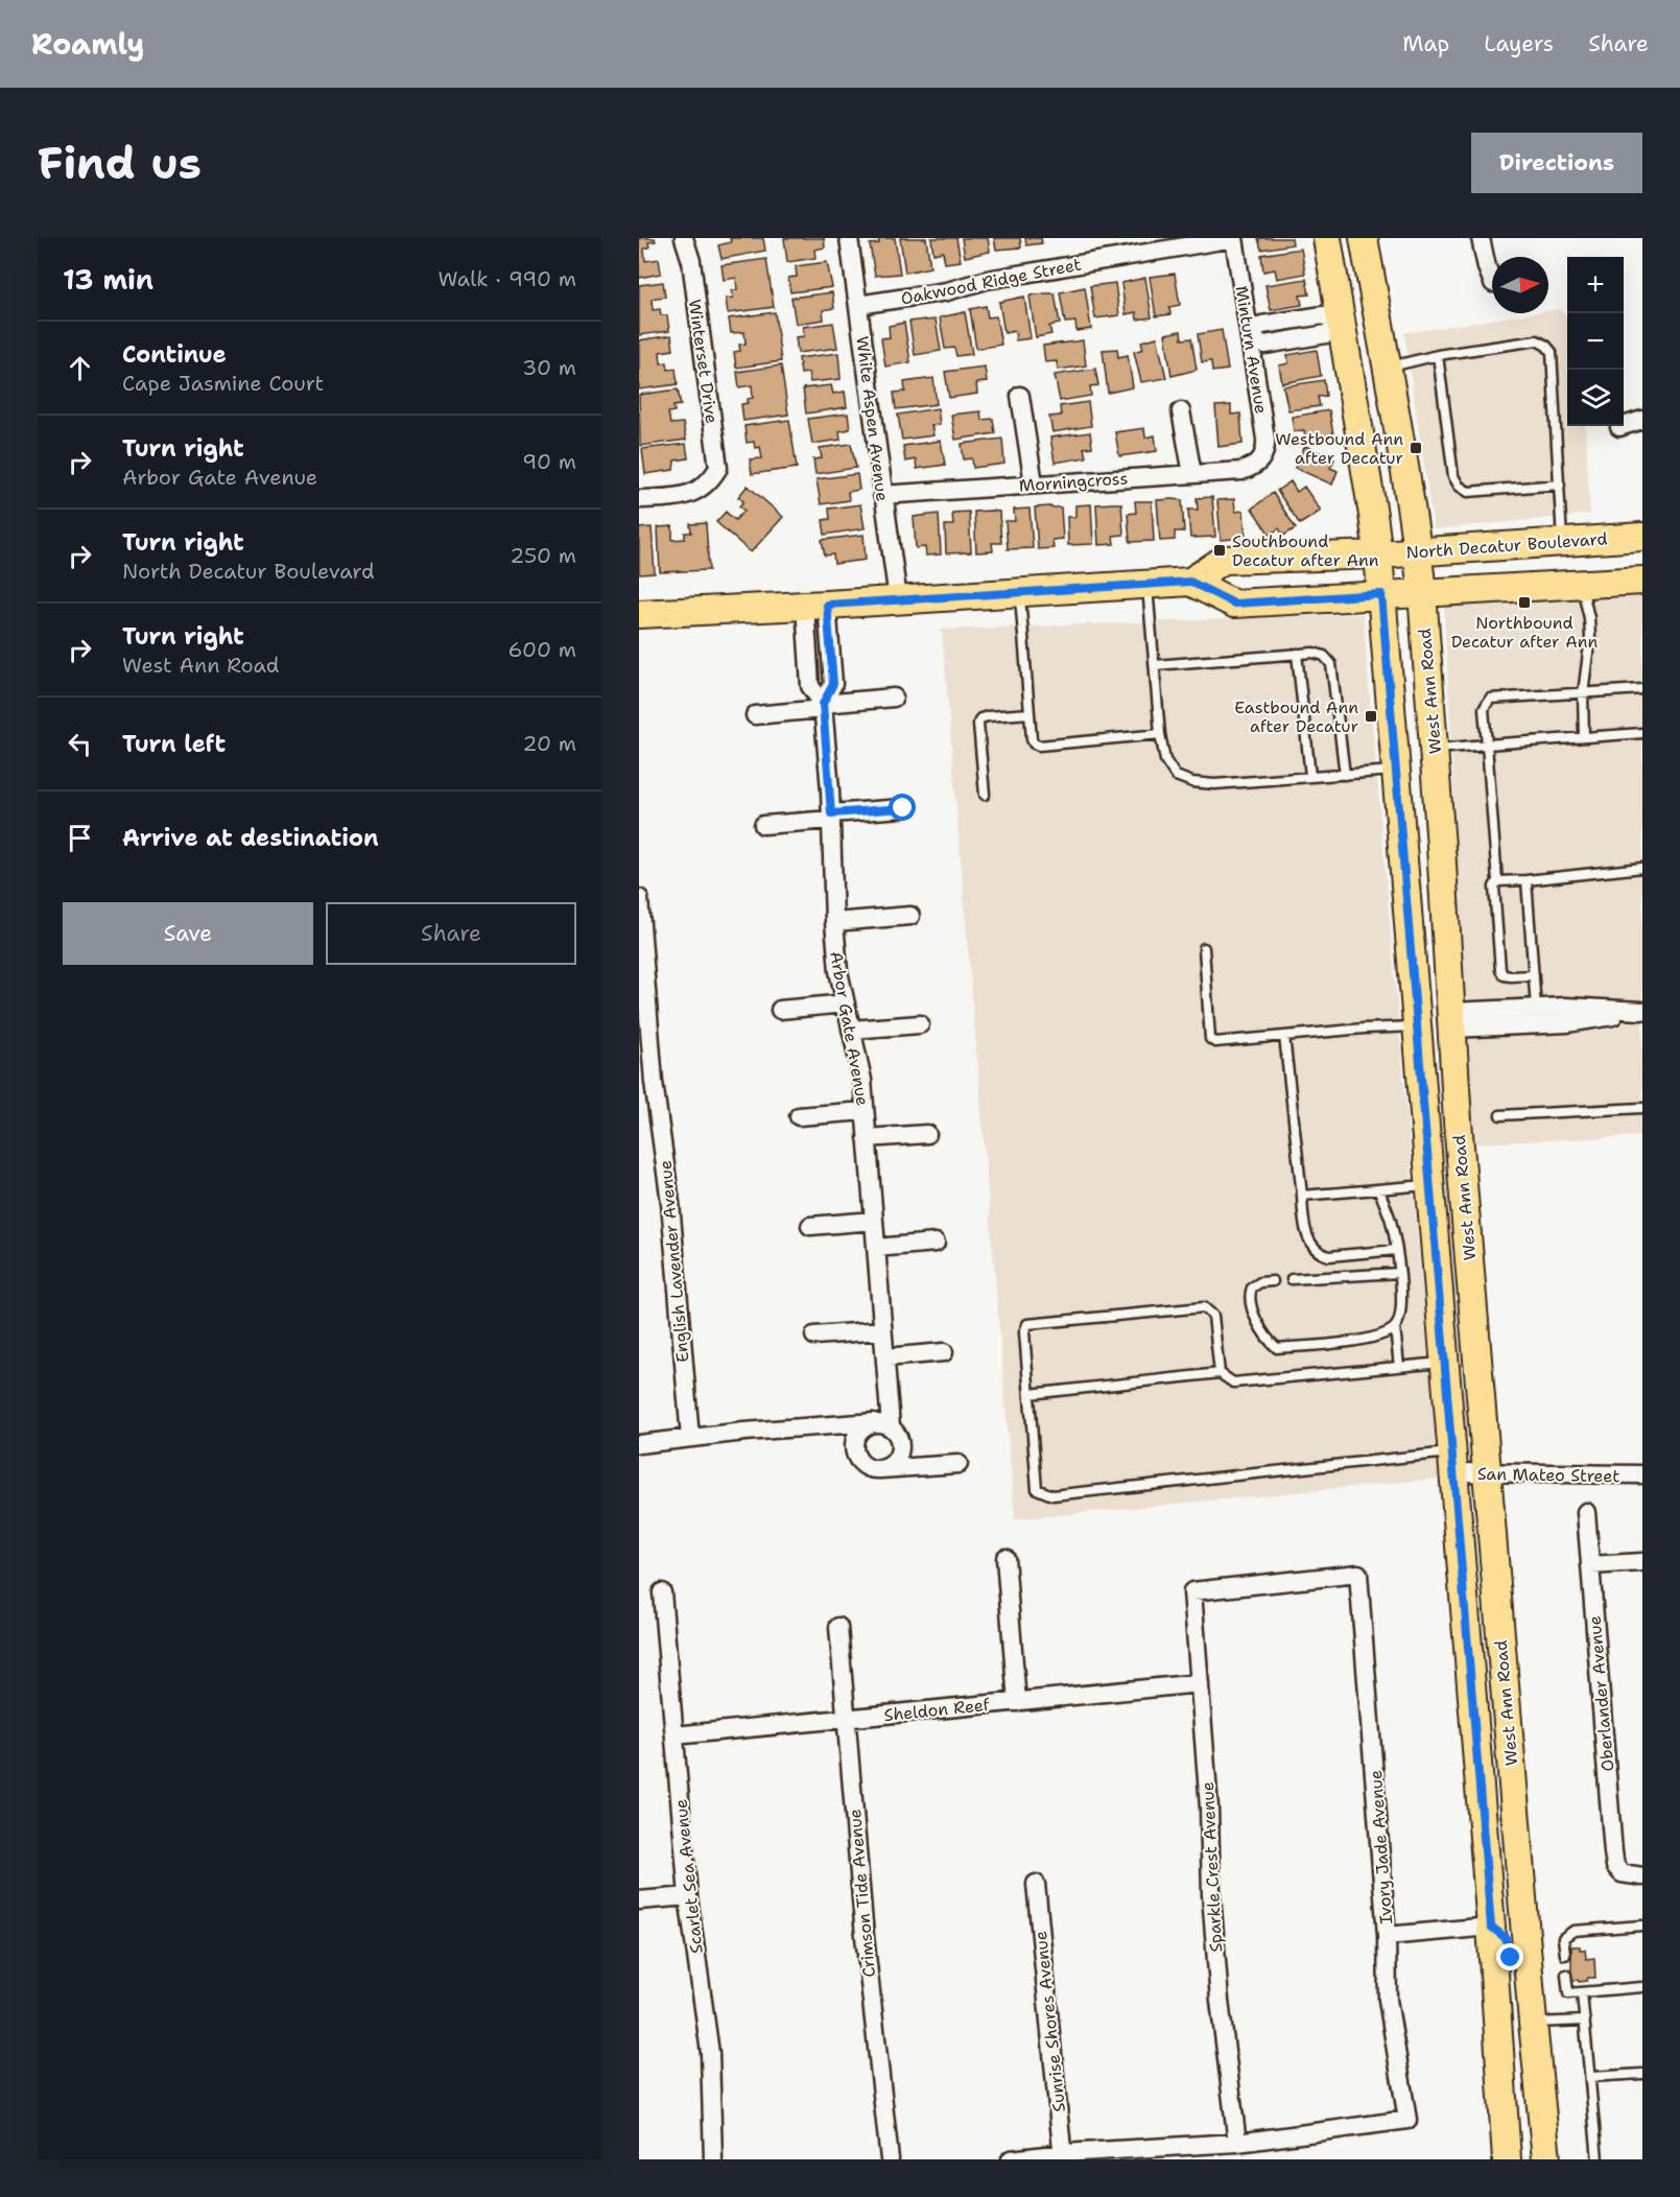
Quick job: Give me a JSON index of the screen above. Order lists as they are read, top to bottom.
{
  "streets": {
    "main road": ["North Decatur Boulevard", "West Ann Road"],
    "street": [
      "Oakwood Ridge Street",
      "Minturn Avenue",
      "Winterset Drive",
      "White Aspen Avenue",
      "Morningcross",
      "Arbor Gate Avenue",
      "English Lavender Avenue",
      "San Mateo Street",
      "Oberlander Avenue",
      "Sheldon Reef",
      "Ivory Jade Avenue",
      "Sparkle Crest Avenue",
      "Scarlet Sea Avenue",
      "Crimson Tide Avenue",
      "Sunrise Shores Avenue"
    ]
  },
  "crossings": [
    ["Oakwood Ridge Street", "Minturn Avenue"],
    ["Oakwood Ridge Street", "White Aspen Avenue"],
    ["Minturn Avenue", "Morningcross"],
    ["White Aspen Avenue", "Morningcross"],
    ["White Aspen Avenue", "North Decatur Boulevard"],
    ["North Decatur Boulevard", "West Ann Road"],
    ["North Decatur Boulevard", "Arbor Gate Avenue"],
    ["West Ann Road", "San Mateo Street"],
    ["Sheldon Reef", "Sparkle Crest Avenue"],
    ["Sheldon Reef", "Scarlet Sea Avenue"],
    ["Sheldon Reef", "Crimson Tide Avenue"],
    ["Ivory Jade Avenue", "Sparkle Crest Avenue"]
  ],
  "places": {
    "transit": [
      "Westbound Ann after Decatur",
      "Southbound Decatur after Ann",
      "Northbound Decatur after Ann",
      "Eastbound Ann after Decatur"
    ]
  },
  "north": "right",
  "page": {
    "header": "Roamly",
    "nav": ["Map", "Layers", "Share"],
    "buttons": [
      "Directions",
      ["Save", "Share"]
    ],
    "title": "Find us",
    "heading": ["13 min", "Walk · 990 m"],
    "map_buttons": ["+", "−"],
    "list": [
      ["Continue", "Cape Jasmine Court", "30 m"],
      ["Turn right", "Arbor Gate Avenue", "90 m"],
      ["Turn right", "North Decatur Boulevard", "250 m"],
      ["Turn right", "West Ann Road", "600 m"],
      ["Turn left", "20 m"],
      "Arrive at destination"
    ]
  }
}
